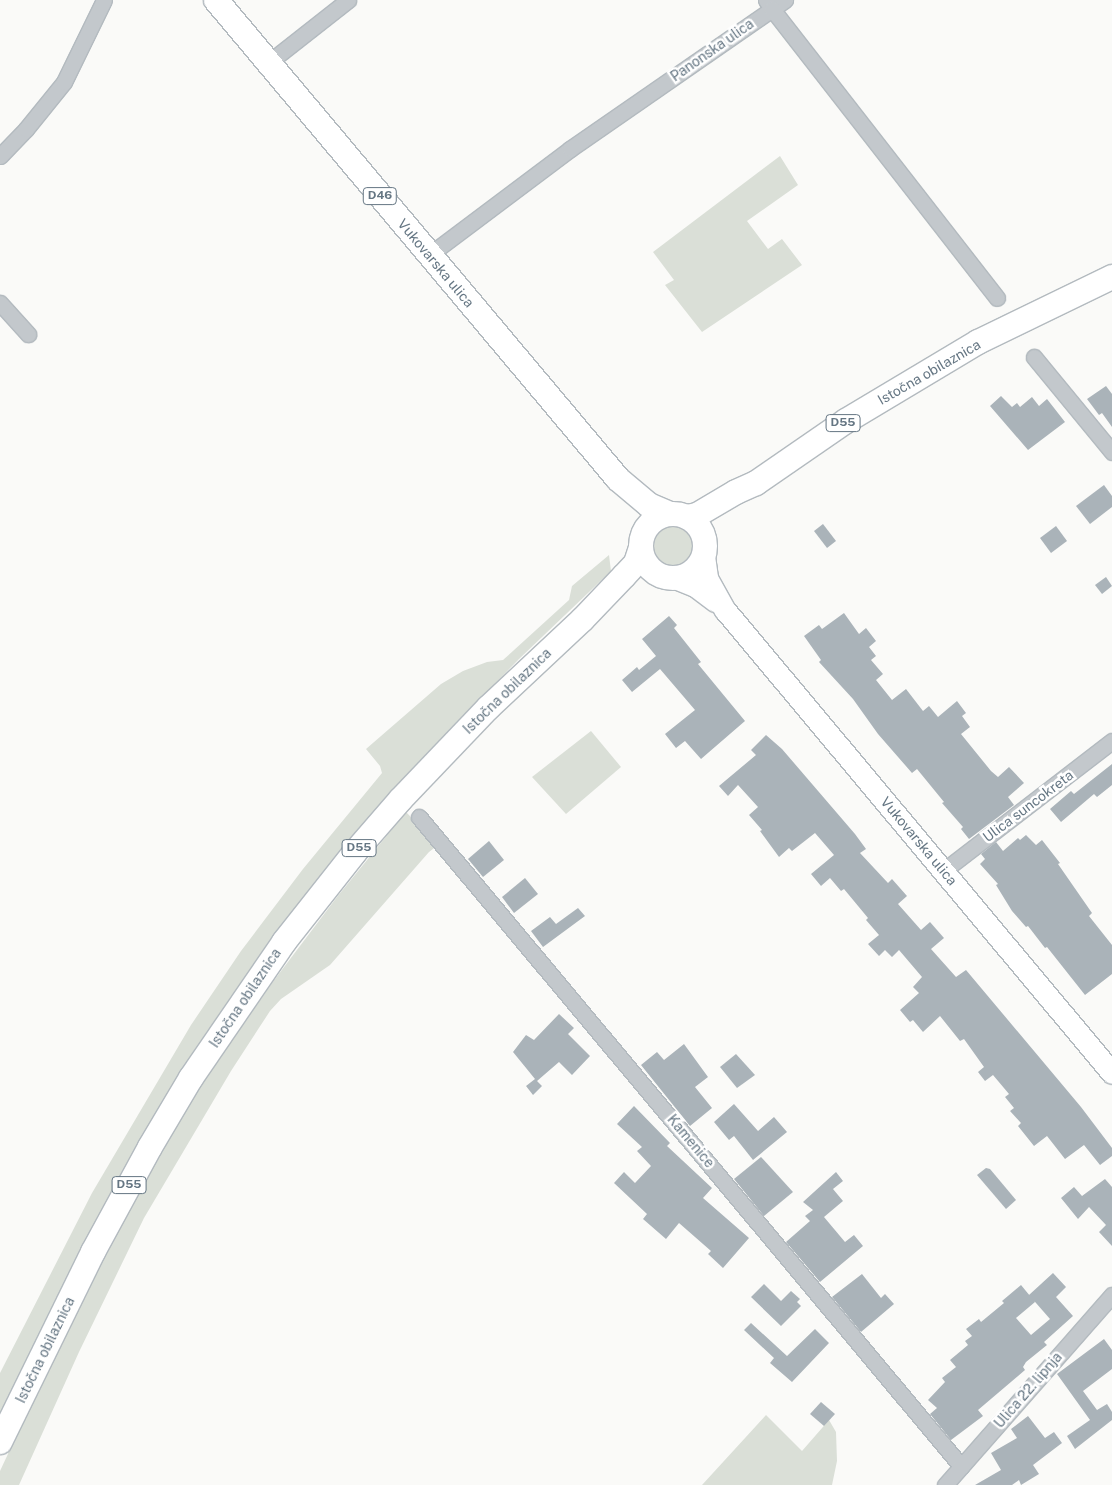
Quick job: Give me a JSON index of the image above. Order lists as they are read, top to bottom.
{
  "streets": {
    "main road": [
      "D46",
      "Vukovarska ulica",
      "Istočna obilaznica",
      "D55"
    ],
    "street": [
      "Panonska ulica",
      "Ulica suncokreta",
      "Kamenice",
      "Ulica 22. lipnja"
    ]
  },
  "crossings": [
    ["Panonska ulica", "Vukovarska ulica"],
    ["Vukovarska ulica", "Istočna obilaznica"],
    ["Vukovarska ulica", "D55"],
    ["Vukovarska ulica", "Ulica suncokreta"],
    ["Istočna obilaznica", "D55"],
    ["Kamenice", "Ulica 22. lipnja"]
  ]
}
